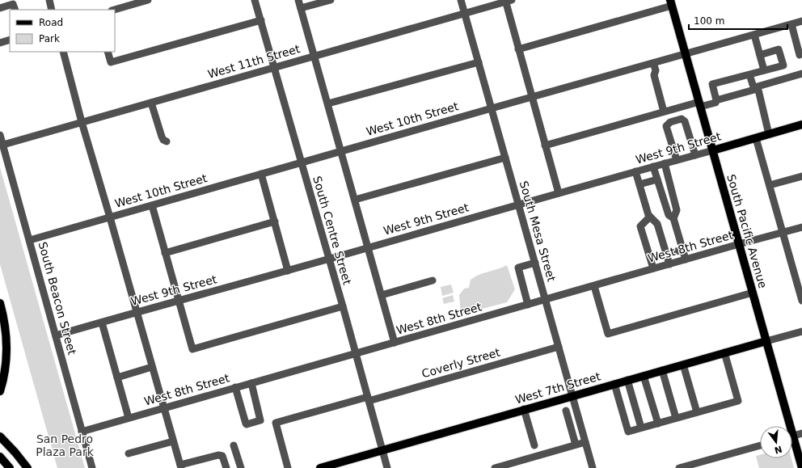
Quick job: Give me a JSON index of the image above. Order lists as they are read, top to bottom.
{
  "streets": {
    "main road": ["West 9th Street", "South Pacific Avenue", "West 7th Street"],
    "street": [
      "West 11th Street",
      "West 10th Street",
      "South Centre Street",
      "South Mesa Street",
      "West 8th Street",
      "South Beacon Street",
      "Coverly Street"
    ]
  },
  "crossings": [
    ["West 11th Street", "South Centre Street"],
    ["West 11th Street", "South Mesa Street"],
    ["West 11th Street", "South Beacon Street"],
    ["West 10th Street", "South Centre Street"],
    ["West 10th Street", "South Mesa Street"],
    ["West 10th Street", "South Pacific Avenue"],
    ["West 10th Street", "South Beacon Street"],
    ["West 9th Street", "South Centre Street"],
    ["West 9th Street", "South Mesa Street"],
    ["West 9th Street", "South Pacific Avenue"],
    ["West 9th Street", "South Beacon Street"],
    ["South Centre Street", "West 8th Street"],
    ["South Centre Street", "Coverly Street"],
    ["South Centre Street", "West 7th Street"],
    ["South Mesa Street", "West 8th Street"],
    ["South Mesa Street", "Coverly Street"],
    ["South Mesa Street", "West 7th Street"],
    ["South Pacific Avenue", "West 8th Street"],
    ["South Pacific Avenue", "West 7th Street"],
    ["West 8th Street", "South Beacon Street"]
  ],
  "parks": ["San Pedro Plaza Park"],
  "legend": ["Road", "Park"],
  "scale_bar": "100 m",
  "north": "bottom"
}
